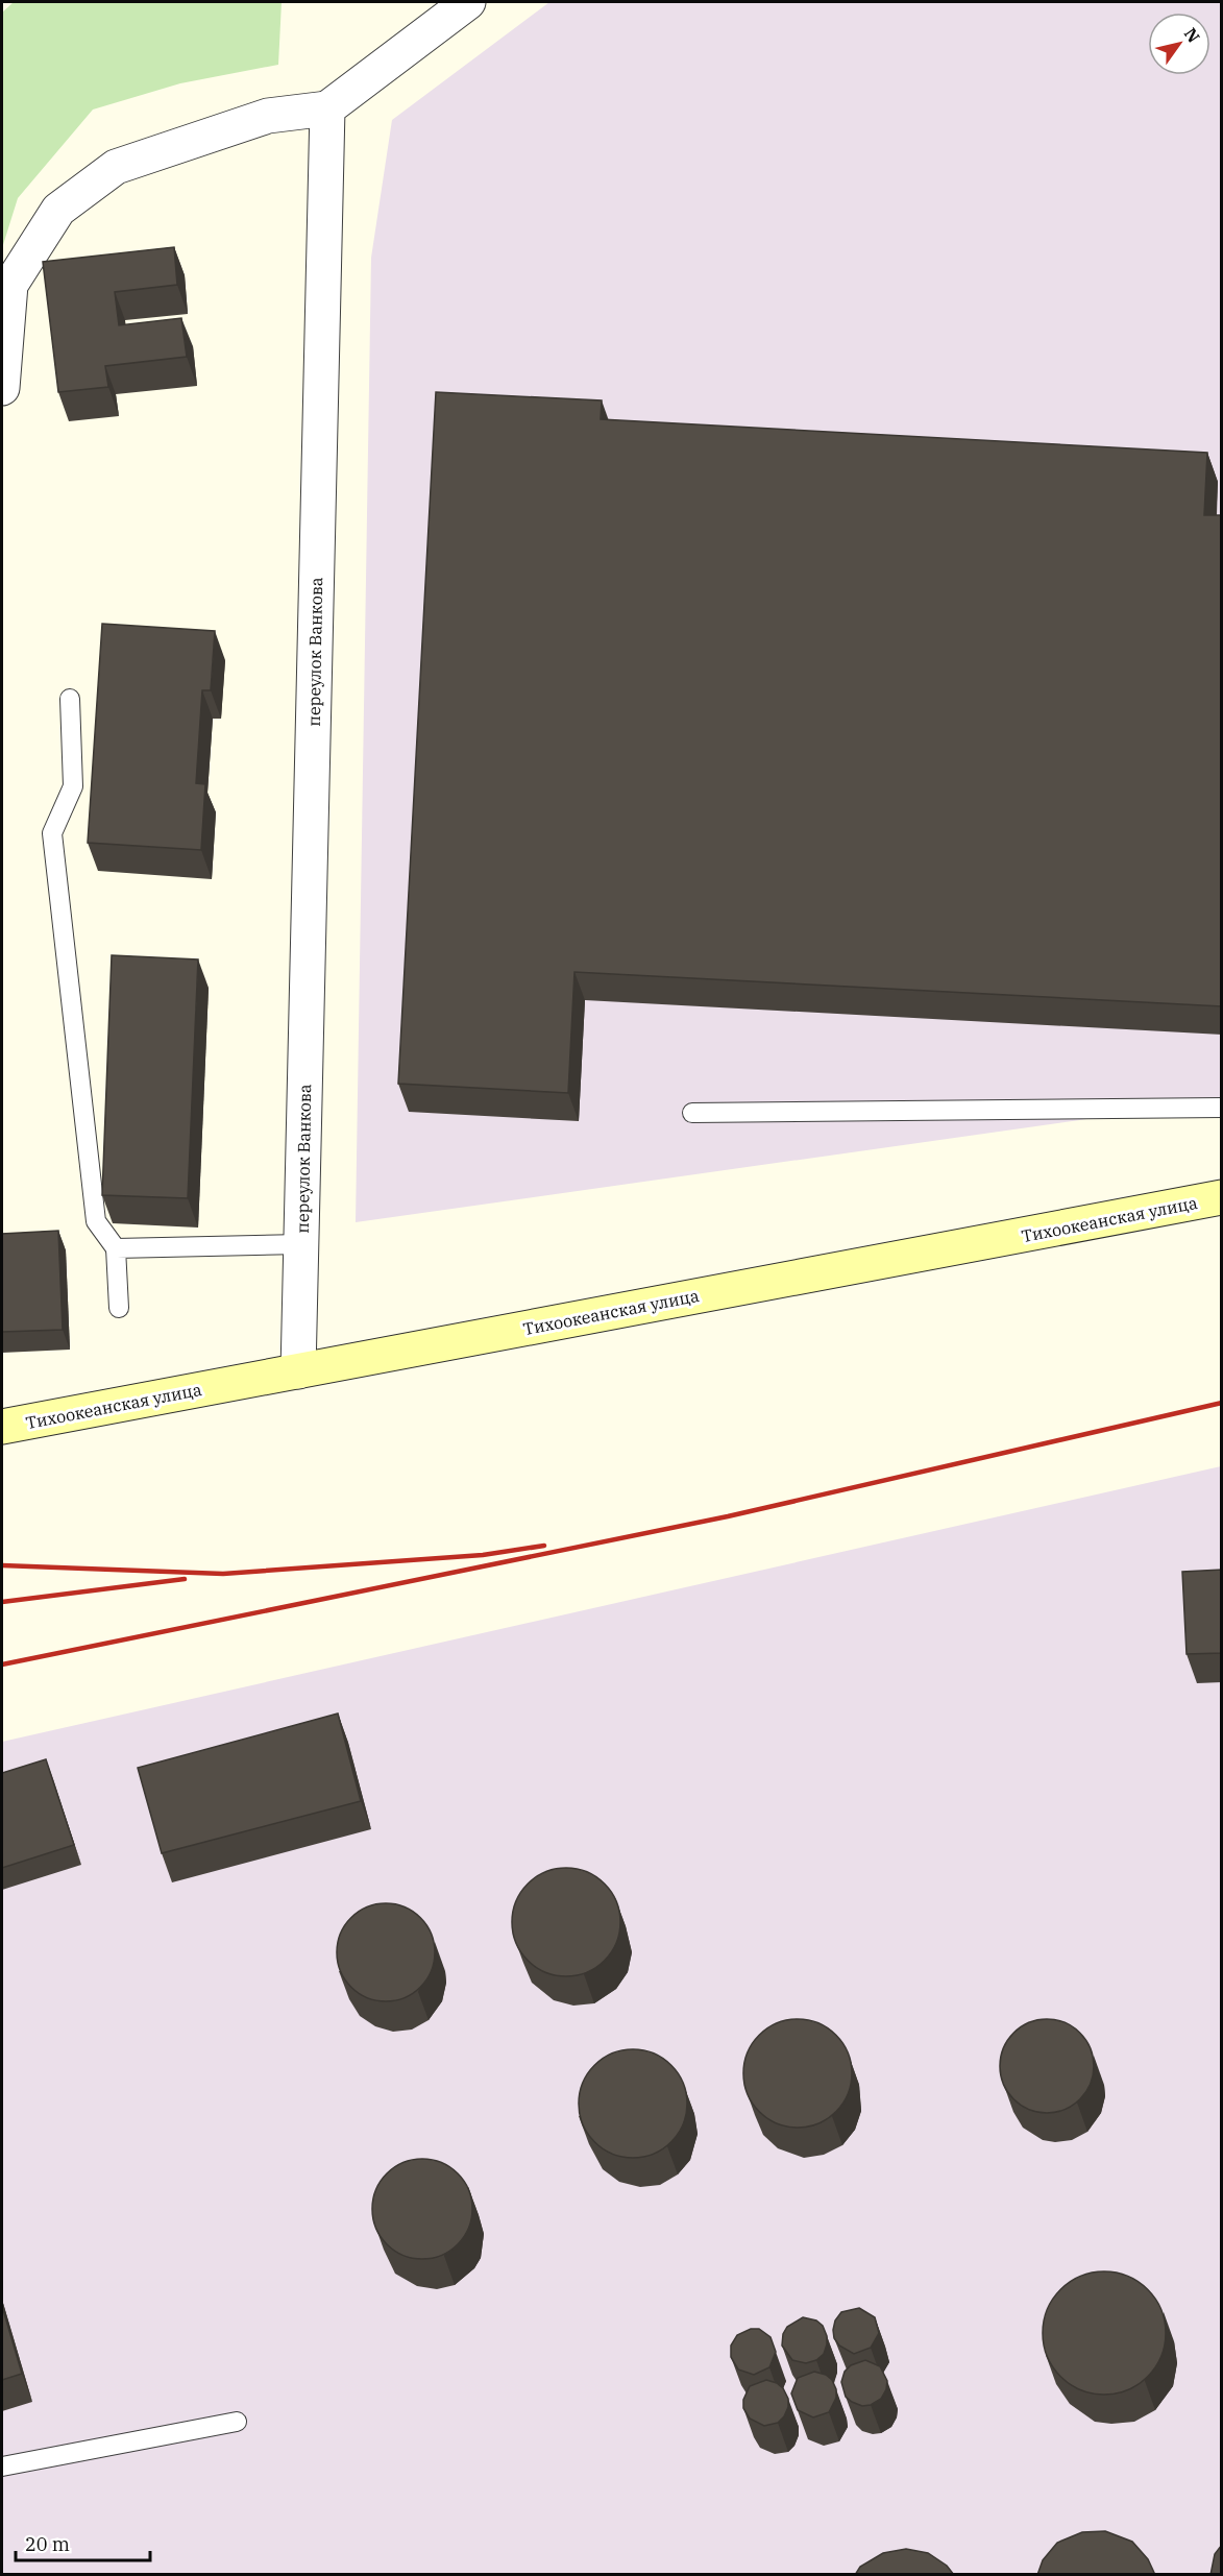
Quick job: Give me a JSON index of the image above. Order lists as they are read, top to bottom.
{
  "streets": {
    "main road": ["Тихоокеанская улица"],
    "street": ["переулок Ванкова"]
  },
  "crossings": [
    ["переулок Ванкова", "Тихоокеанская улица"]
  ],
  "scale_bar": "20 m",
  "north": "top right"
}
